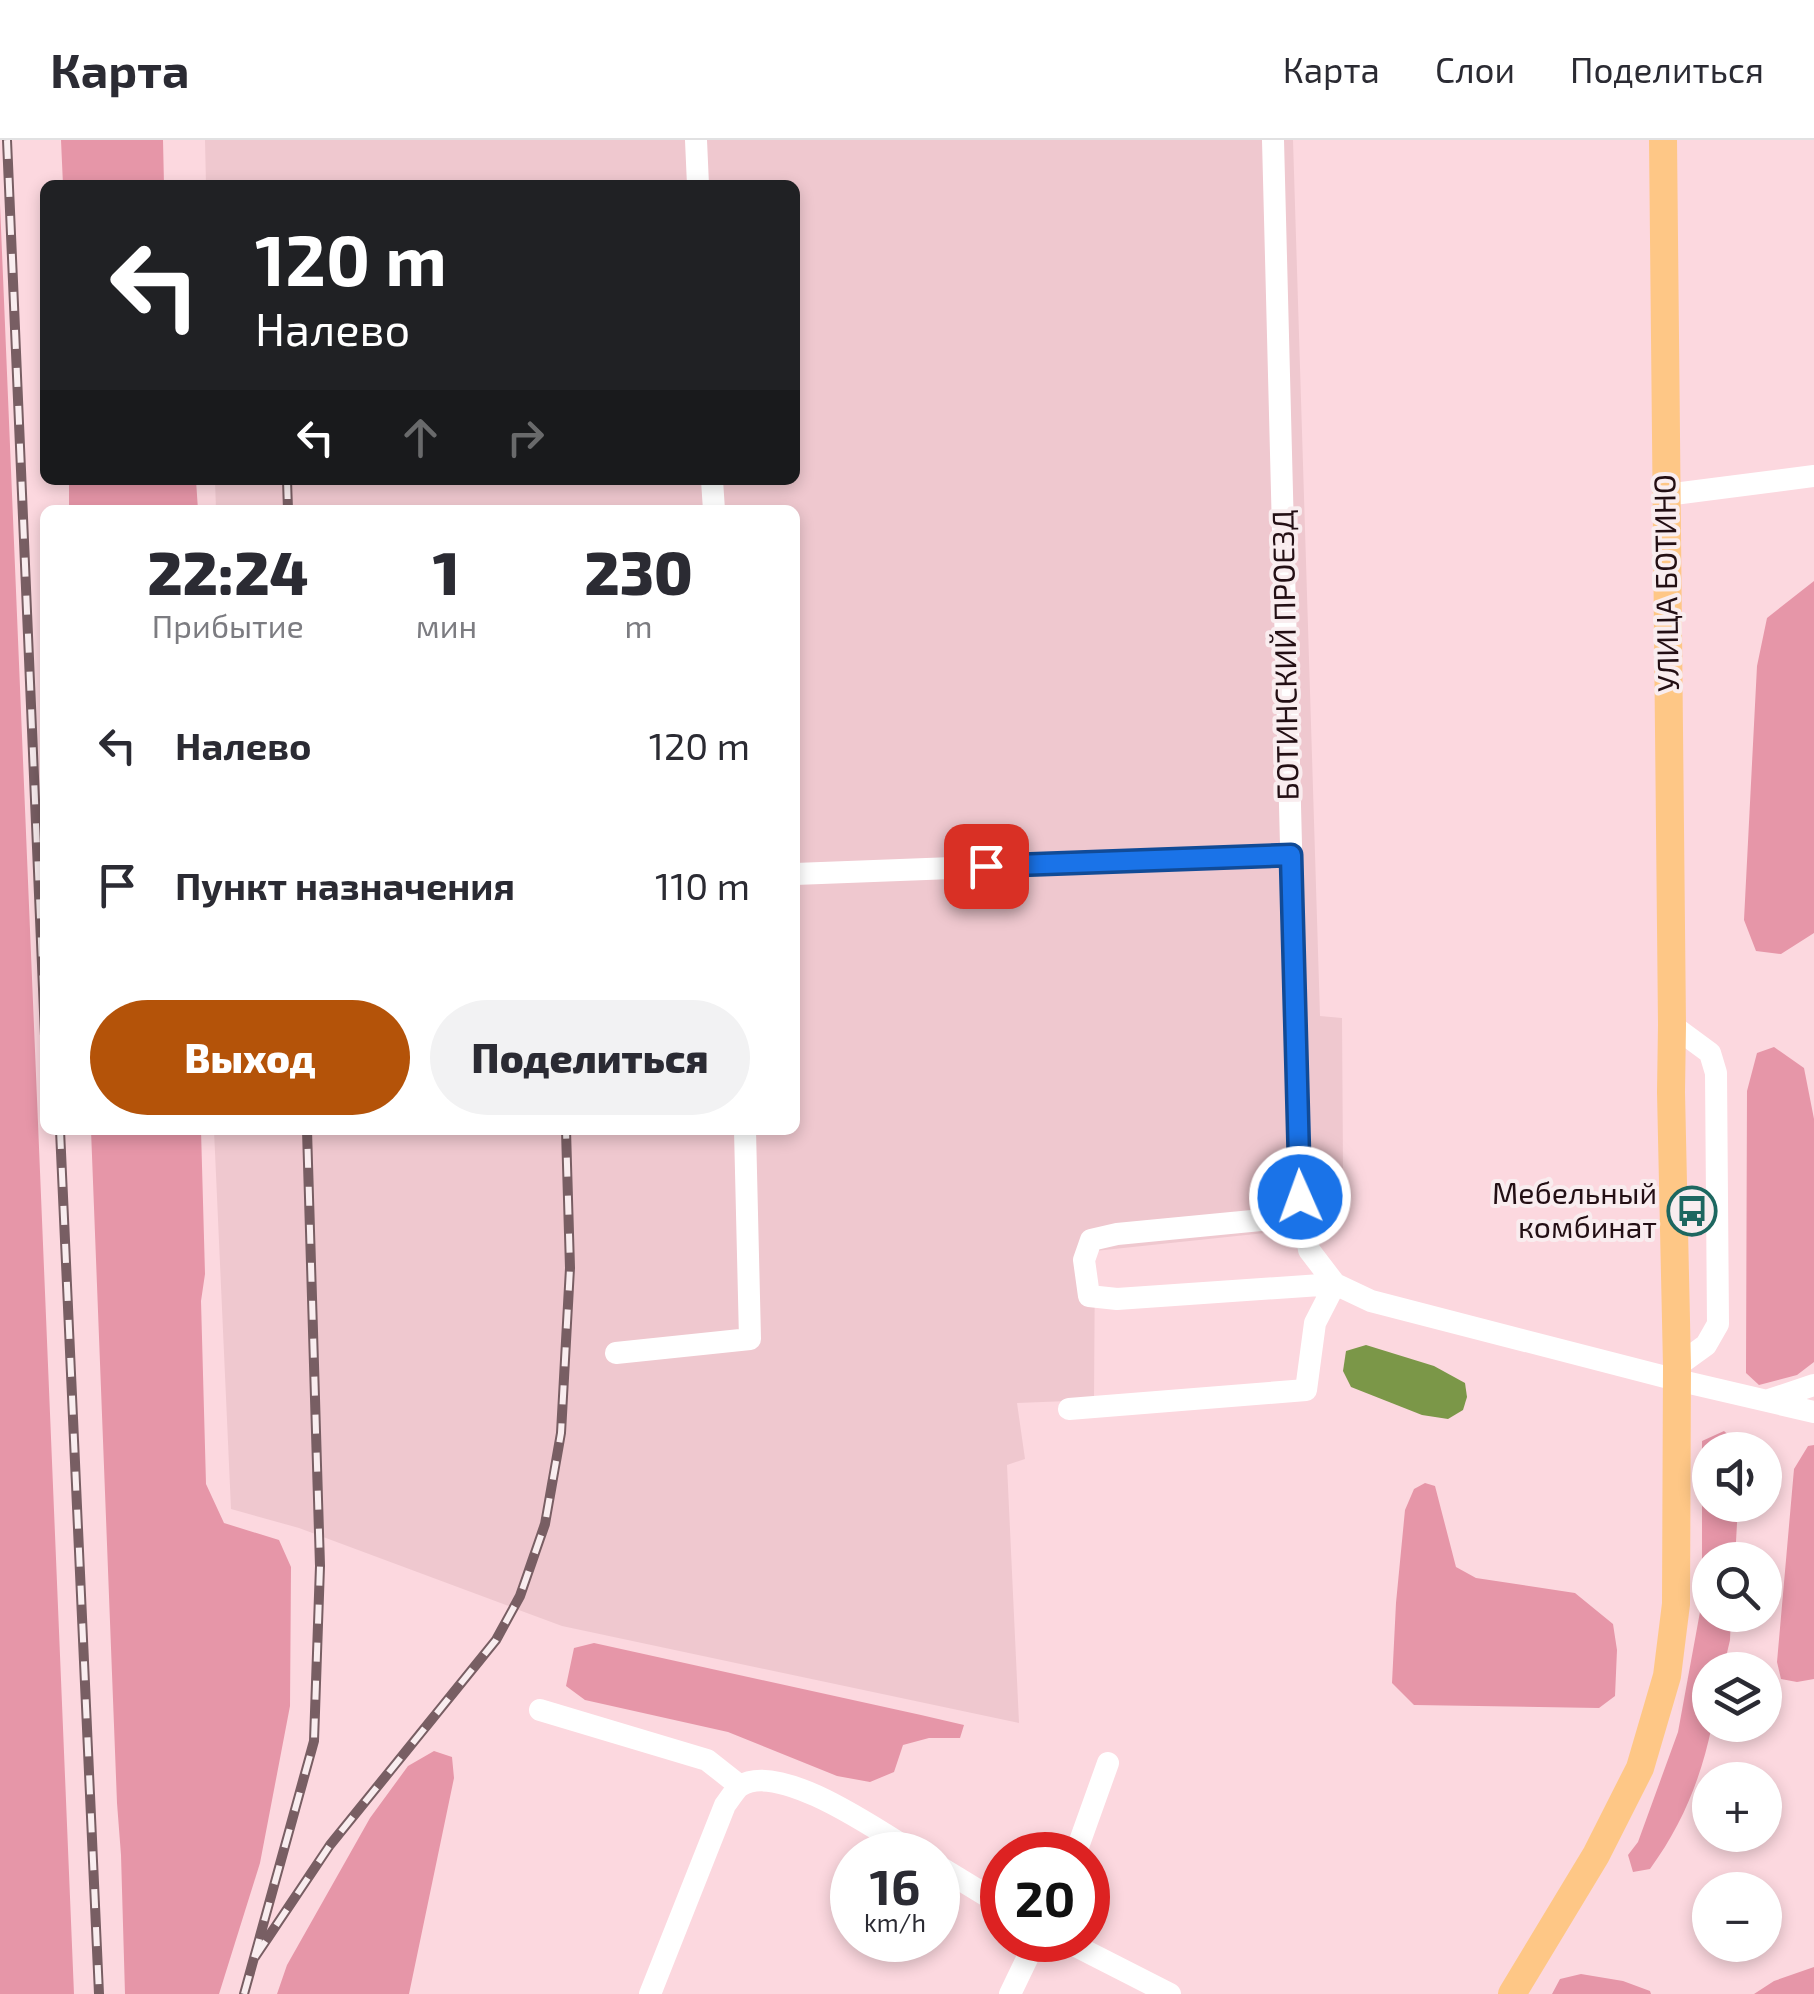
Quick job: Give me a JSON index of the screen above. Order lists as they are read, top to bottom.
{
  "streets": {
    "main road": ["УЛИЦА БОТИНО"],
    "street": ["БОТИНСКИЙ ПРОЕЗД"]
  },
  "places": {
    "bus stop": ["Мебельный комбинат"]
  },
  "page": {
    "header": "Карта",
    "nav": ["Карта", "Слои", "Поделиться"],
    "turn": ["120 m", "Налево"],
    "eta": [
      "22:24",
      "Прибытие",
      "1",
      "мин",
      "230",
      "m"
    ],
    "list": [
      {
        "name": "Налево",
        "value": "120 m"
      },
      {
        "name": "Пункт назначения",
        "value": "110 m"
      }
    ],
    "buttons": ["Выход", "Поделиться"],
    "map_buttons": ["+", "−"],
    "speed": "16 km/h",
    "limit": "20"
  }
}
